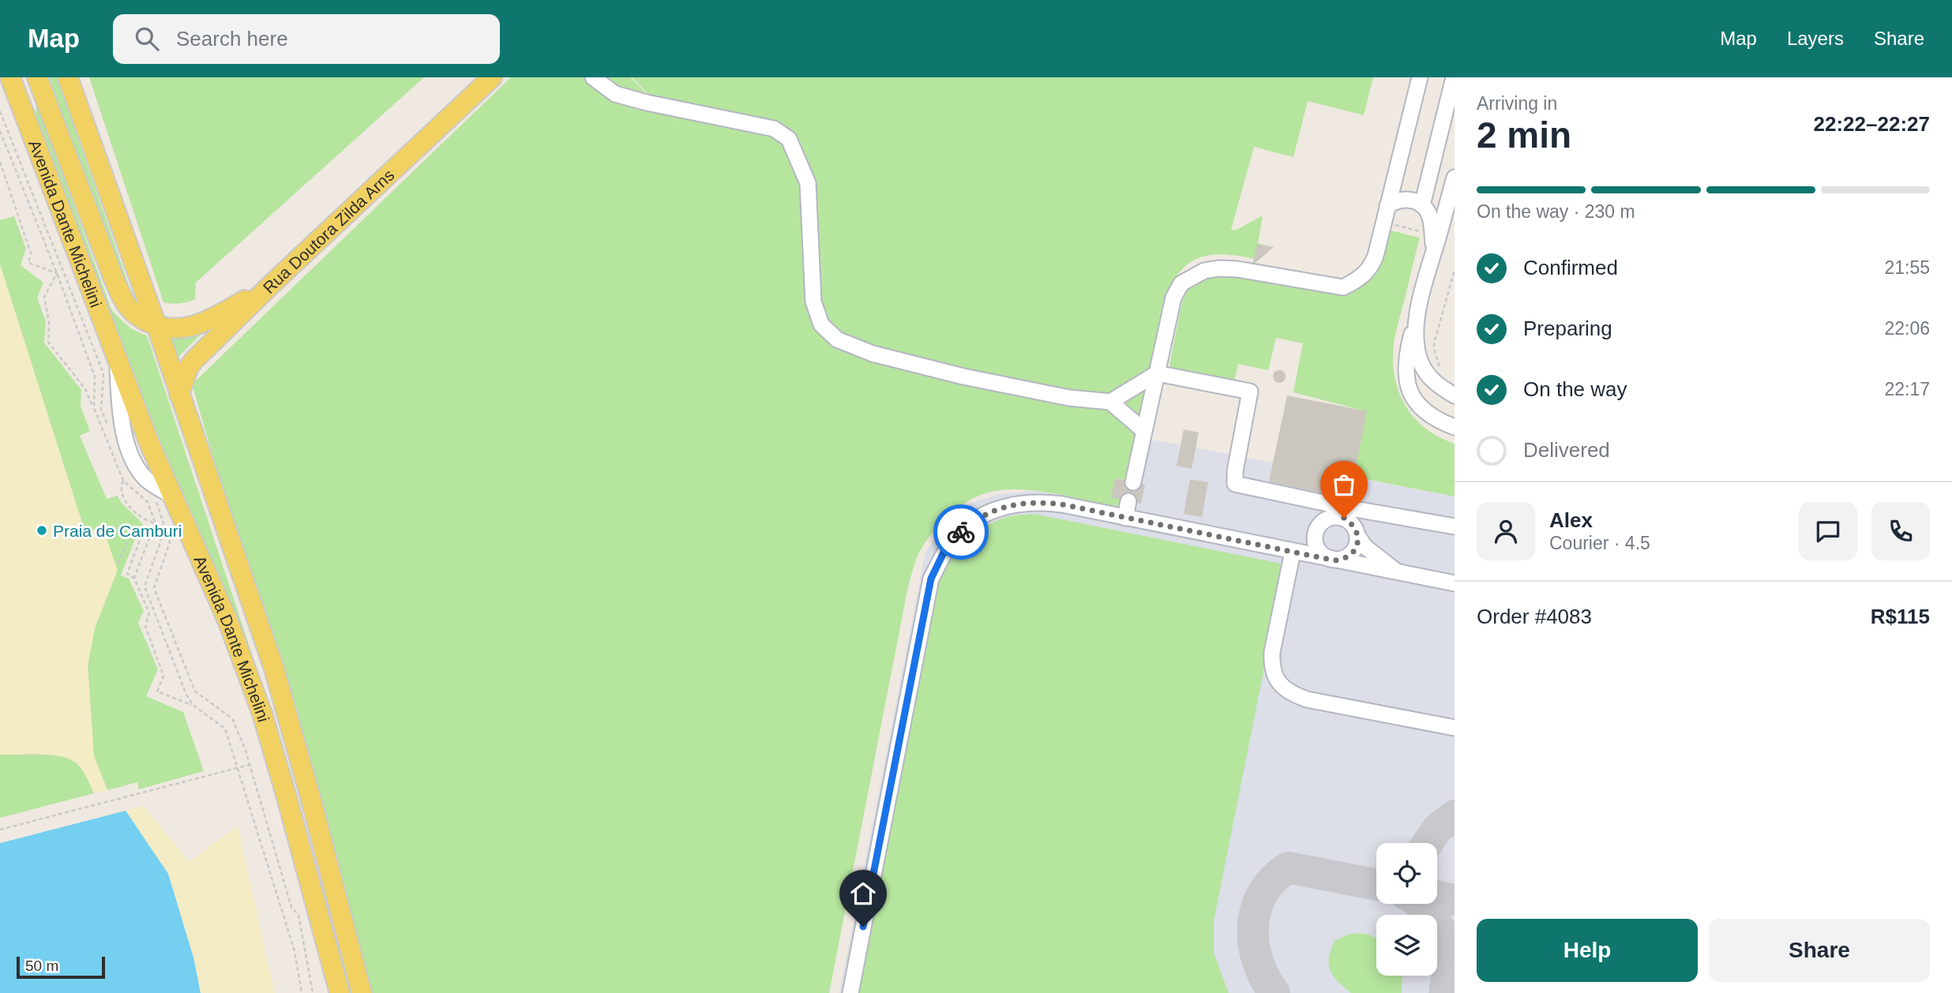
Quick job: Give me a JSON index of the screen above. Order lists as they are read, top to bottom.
{
  "streets": {
    "main road": ["Avenida Dante Michelini", "Rua Doutora Zilda Arns"]
  },
  "crossings": [
    ["Avenida Dante Michelini", "Rua Doutora Zilda Arns"]
  ],
  "places": ["Praia de Camburi"],
  "scale_bar": "50 m",
  "page": {
    "header": "Map",
    "search": "Search here",
    "nav": ["Map", "Layers", "Share"],
    "heading": ["2 min", "Arriving in", "22:22–22:27"],
    "panel": [
      "Alex",
      "Courier · 4.5",
      "Order #4083",
      "R$115"
    ],
    "bar": "On the way · 230 m",
    "list": [
      ["Confirmed", "21:55"],
      ["Preparing", "22:06"],
      ["On the way", "22:17"],
      "Delivered"
    ],
    "buttons": ["Help", "Share"],
    "scale": "50 m"
  }
}
